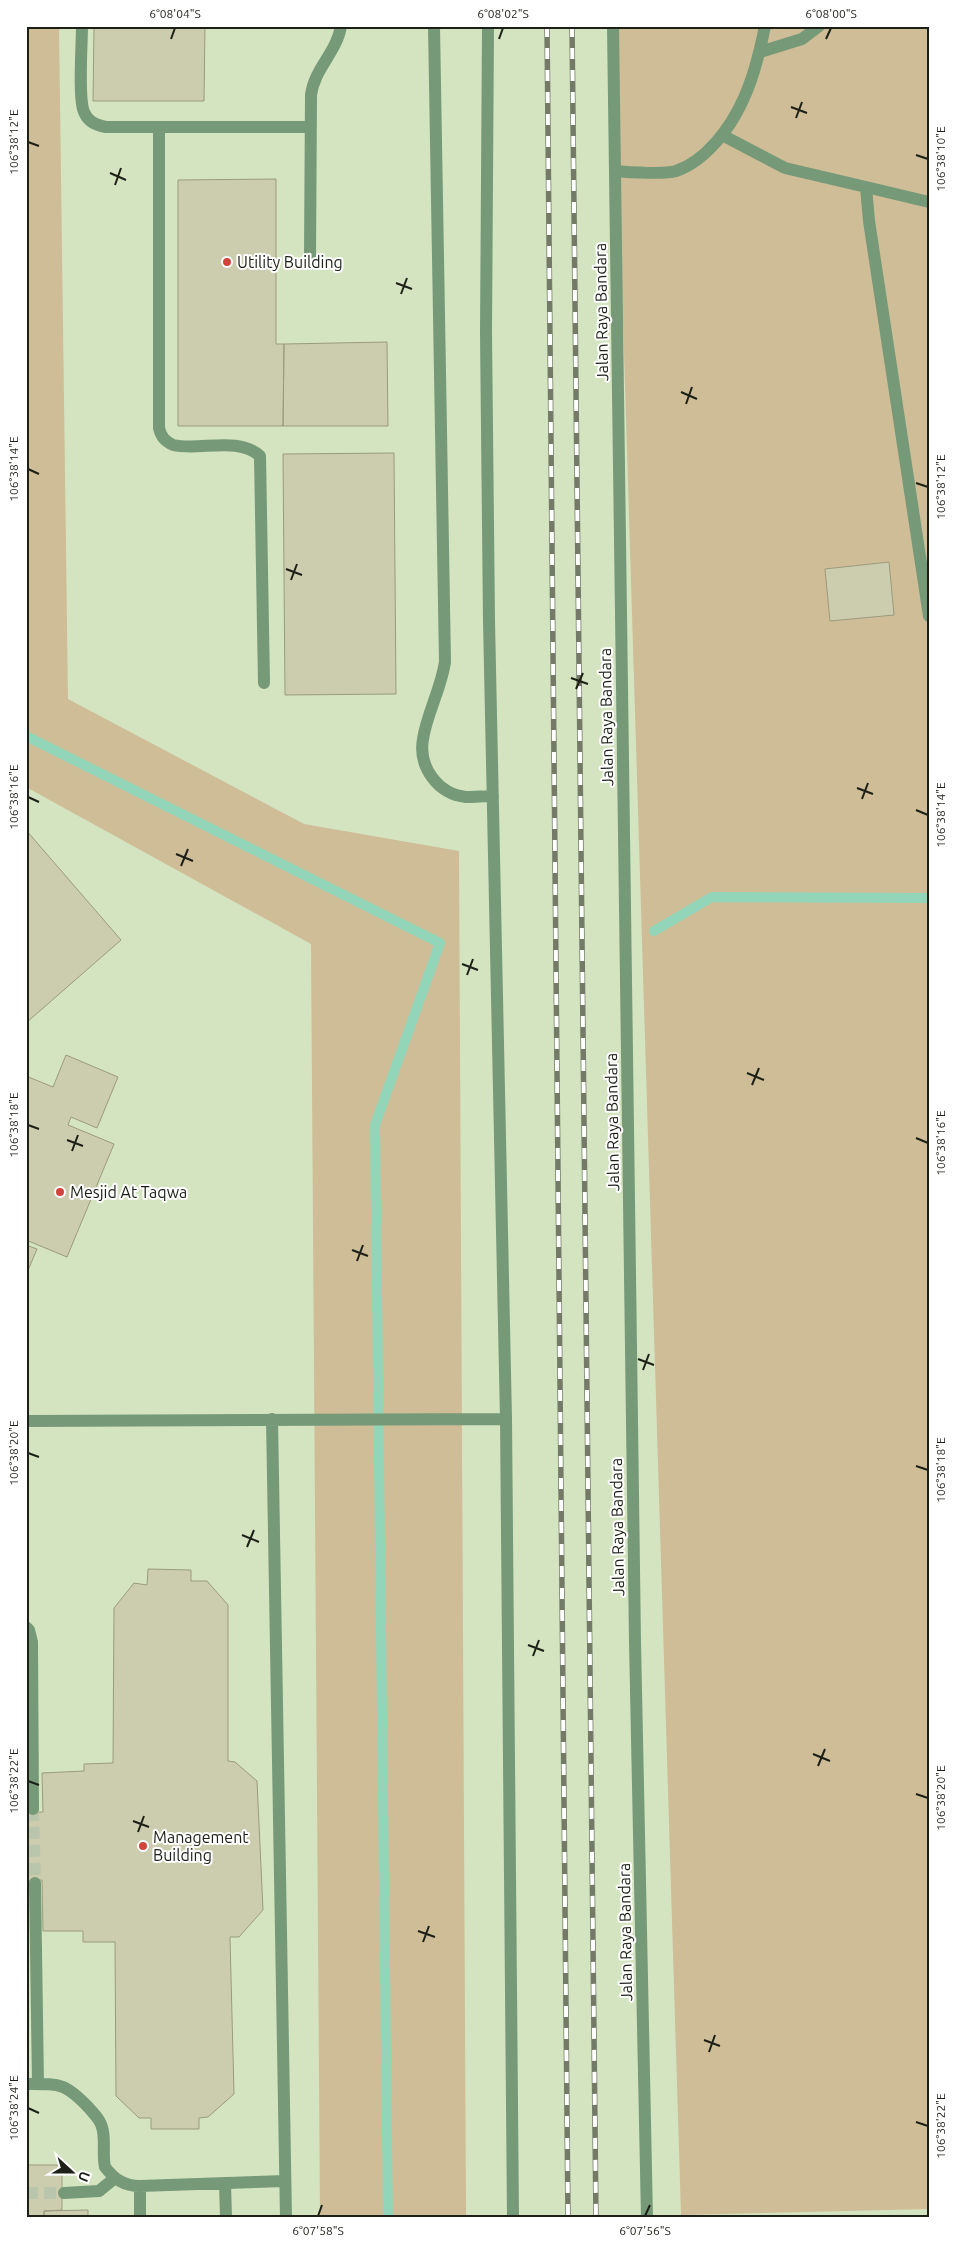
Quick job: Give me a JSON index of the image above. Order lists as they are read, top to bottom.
{
  "streets": {
    "street": ["Jalan Raya Bandara"]
  },
  "places": ["Utility Building", "Mesjid At Taqwa", "Management Building"],
  "north": "right",
  "coordinates": [
    "6°08'04\"S",
    "6°08'02\"S",
    "6°08'00\"S",
    "106°38'12\"E",
    "106°38'10\"E",
    "106°38'14\"E",
    "106°38'16\"E",
    "106°38'18\"E",
    "106°38'20\"E",
    "106°38'22\"E",
    "106°38'24\"E",
    "6°07'58\"S",
    "6°07'56\"S"
  ]
}
